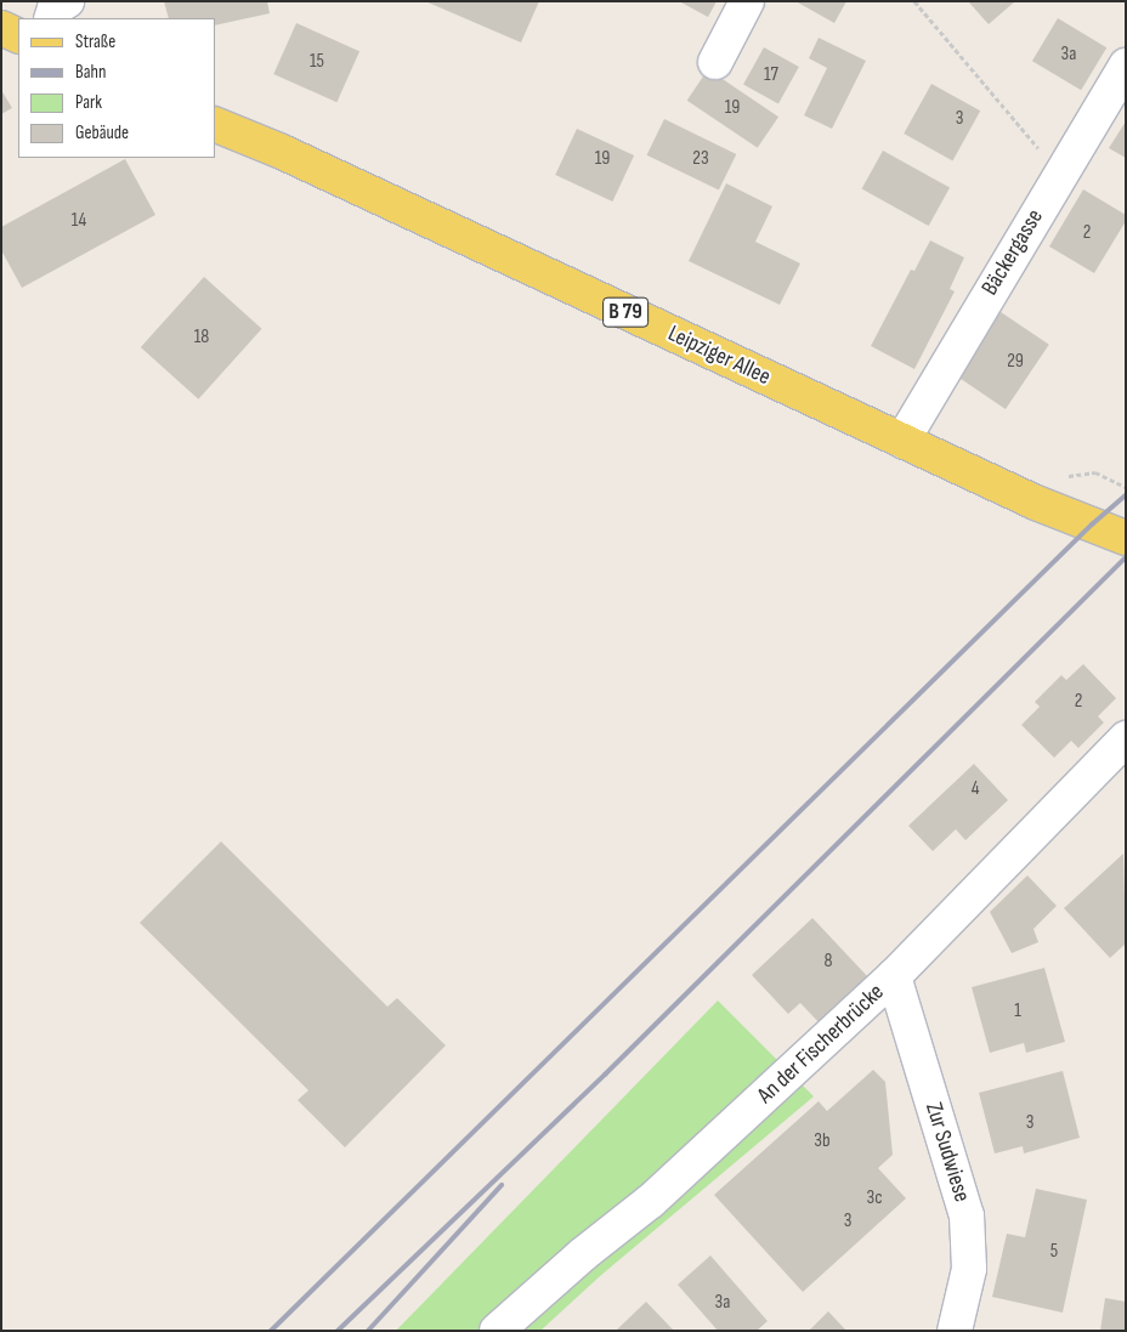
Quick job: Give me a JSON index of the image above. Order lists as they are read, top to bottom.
{
  "streets": {
    "main road": ["B 79", "Leipziger Allee"],
    "street": ["Bäckergasse", "An der Fischerbrücke", "Zur Sudwiese"]
  },
  "crossings": [
    ["Bäckergasse", "Leipziger Allee"],
    ["An der Fischerbrücke", "Zur Sudwiese"]
  ],
  "house_numbers": [
    "3a",
    "15",
    "17",
    "19",
    "3",
    "19",
    "23",
    "14",
    "2",
    "18",
    "29",
    "2",
    "4",
    "8",
    "1",
    "3",
    "3b",
    "3c",
    "3",
    "5",
    "3a"
  ],
  "legend": [
    "Straße",
    "Bahn",
    "Park",
    "Gebäude"
  ]
}
